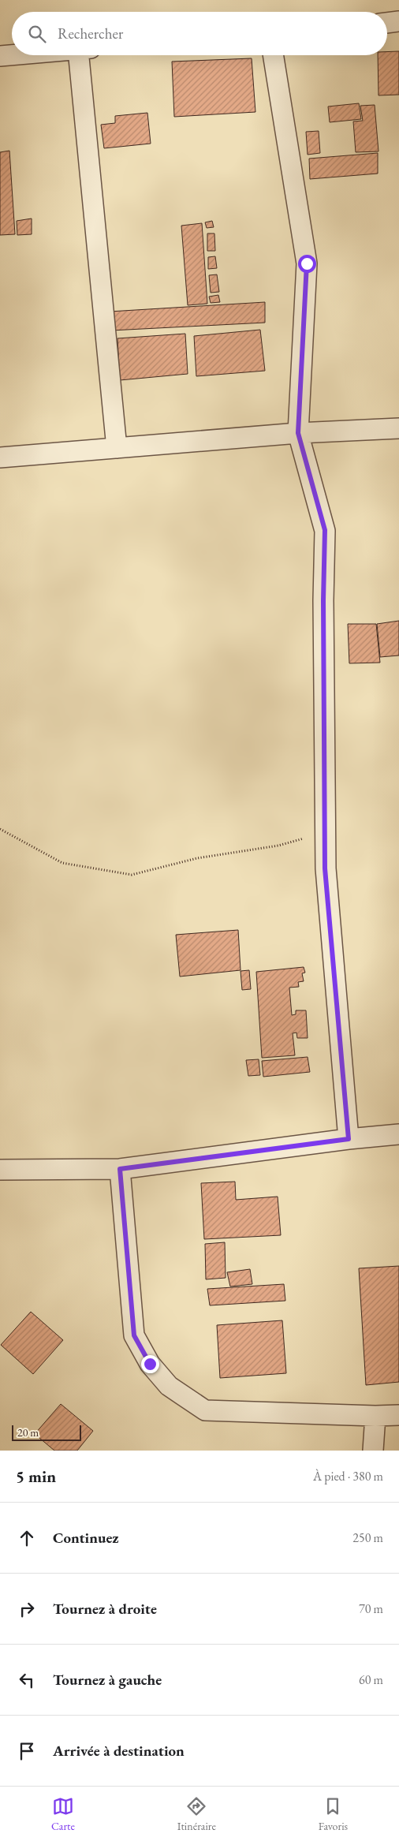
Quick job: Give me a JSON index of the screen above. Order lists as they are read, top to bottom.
{
  "scale_bar": "20 m",
  "page": {
    "search": "Rechercher",
    "scale": "20 m",
    "heading": ["5 min", "À pied · 380 m"],
    "list": [
      ["Continuez", "250 m"],
      ["Tournez à droite", "70 m"],
      ["Tournez à gauche", "60 m"],
      "Arrivée à destination"
    ],
    "nav": ["Carte", "Itinéraire", "Favoris"]
  }
}
